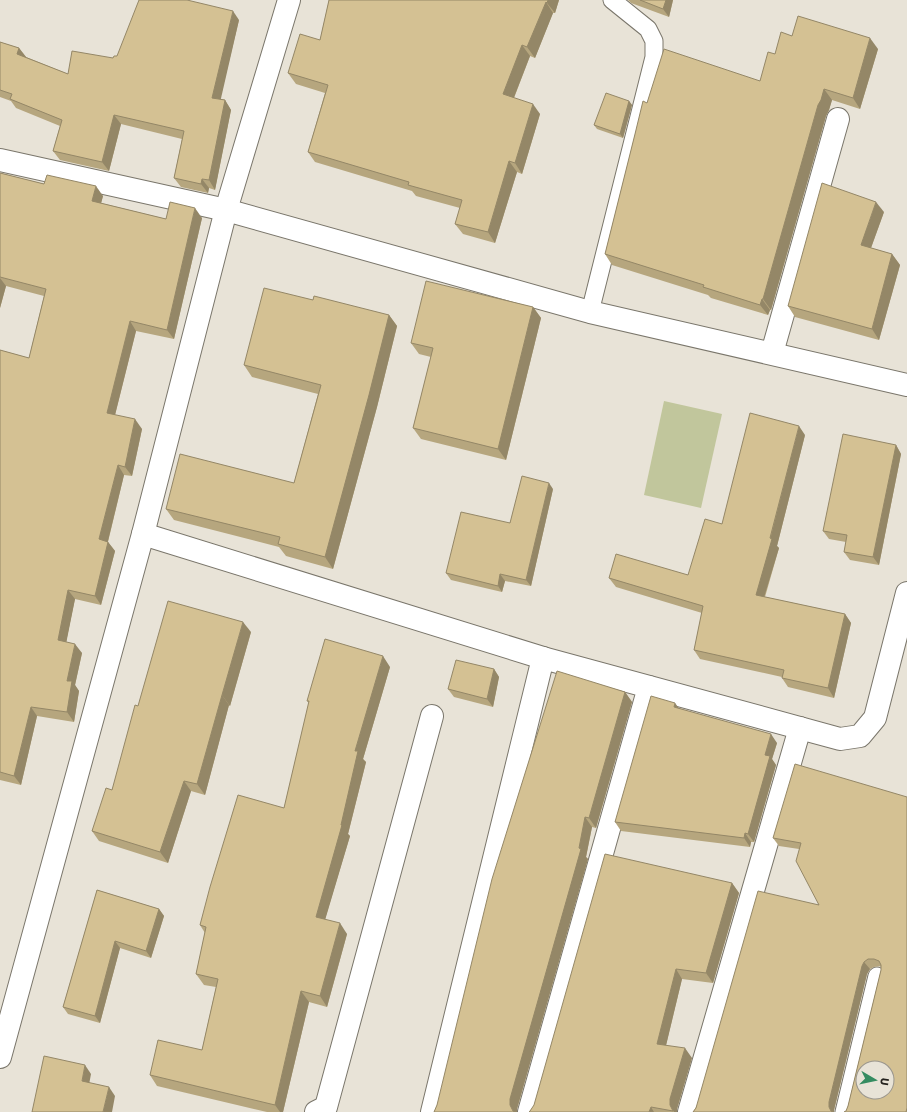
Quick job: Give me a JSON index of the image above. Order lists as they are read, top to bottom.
{
  "north": "right"
}
